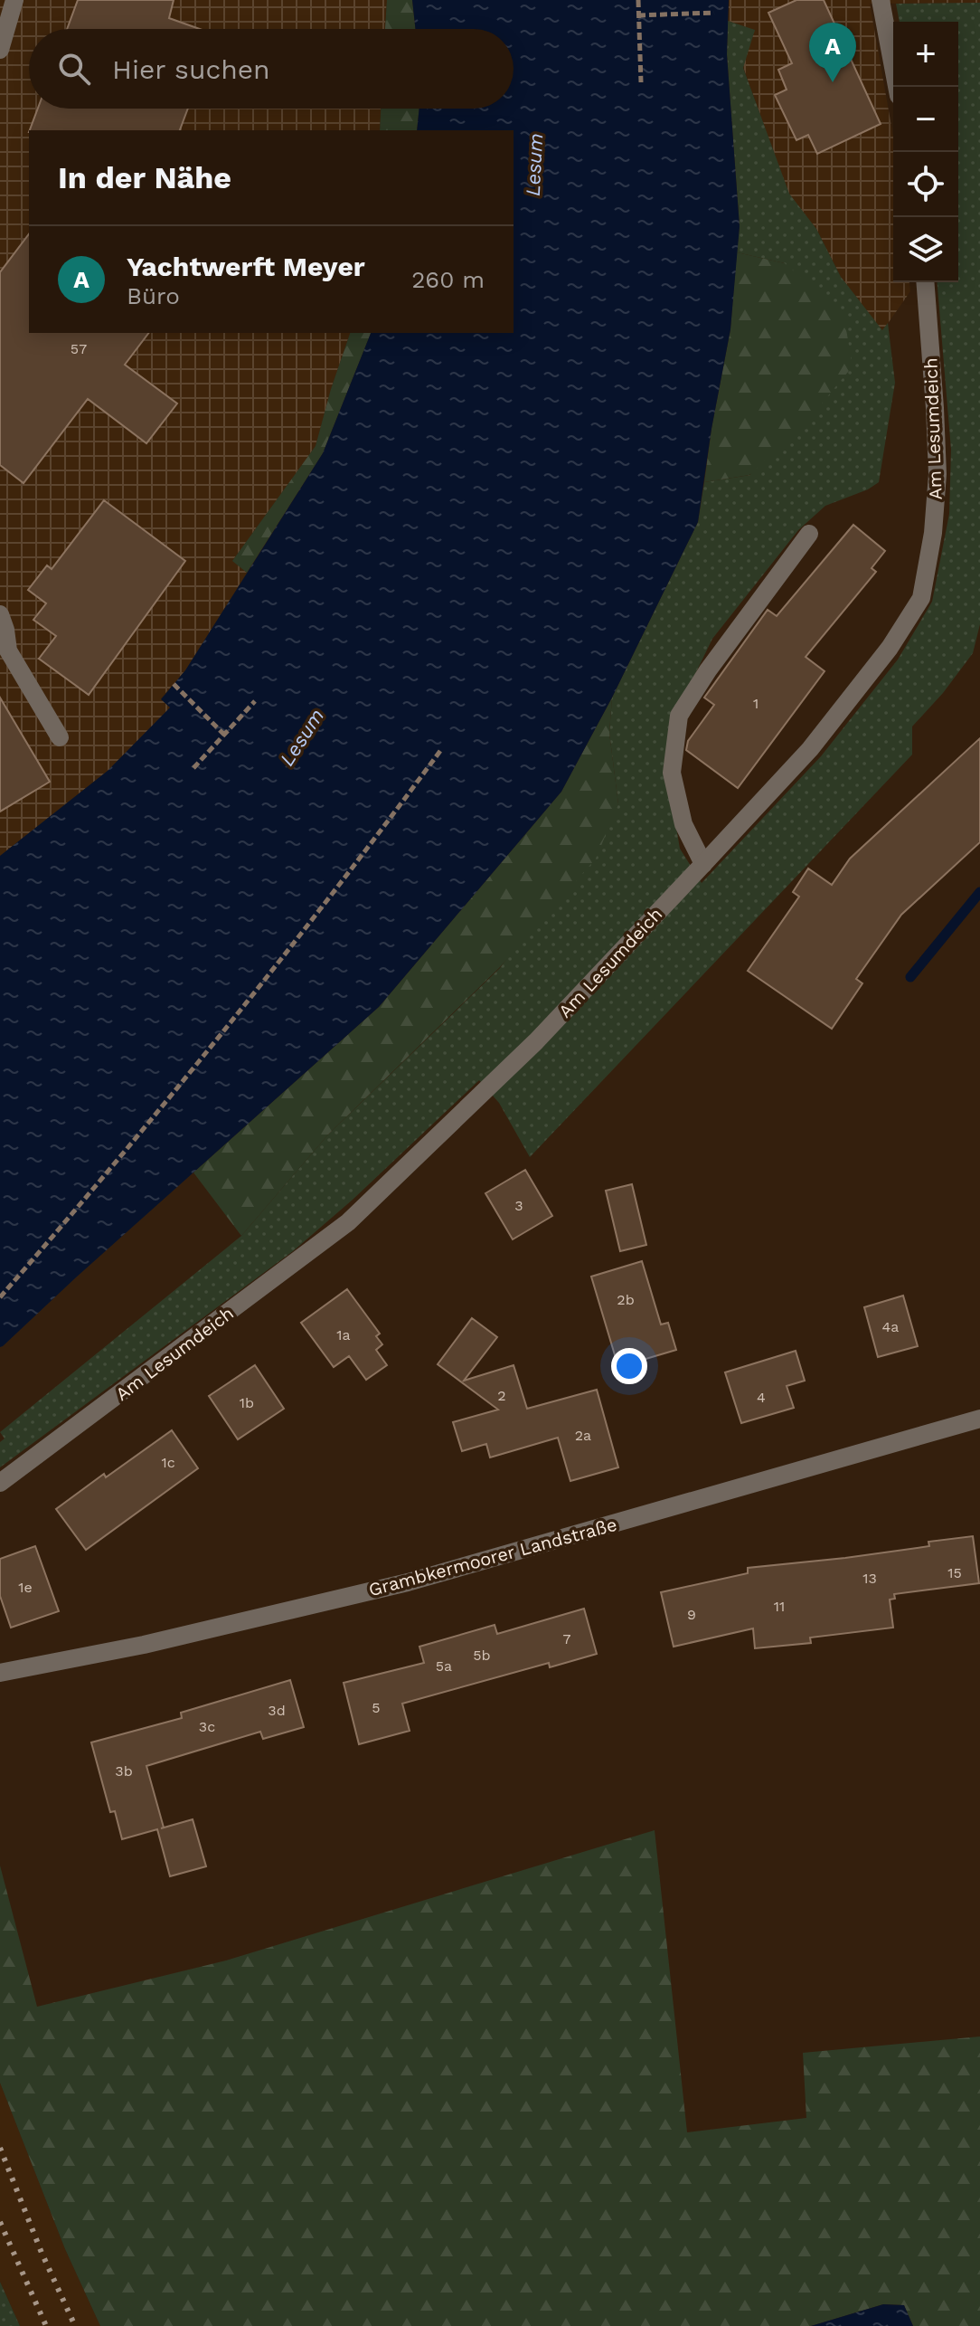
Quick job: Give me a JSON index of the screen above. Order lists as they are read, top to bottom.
{
  "streets": {
    "street": ["Am Lesumdeich", "Grambkermoorer Landstraße"]
  },
  "water": ["Lesum"],
  "house_numbers": [
    "57",
    "1",
    "3",
    "2b",
    "4a",
    "1a",
    "2",
    "4",
    "1b",
    "2a",
    "1c",
    "15",
    "13",
    "1e",
    "11",
    "9",
    "7",
    "5b",
    "5a",
    "5",
    "3d",
    "3c",
    "3b"
  ],
  "page": {
    "map_buttons": ["+", "−"],
    "pins": "A",
    "search": "Hier suchen",
    "heading": "In der Nähe",
    "list": [
      {
        "mark": "A",
        "name": "Yachtwerft Meyer",
        "note": "Büro",
        "value": "260 m"
      }
    ]
  }
}
